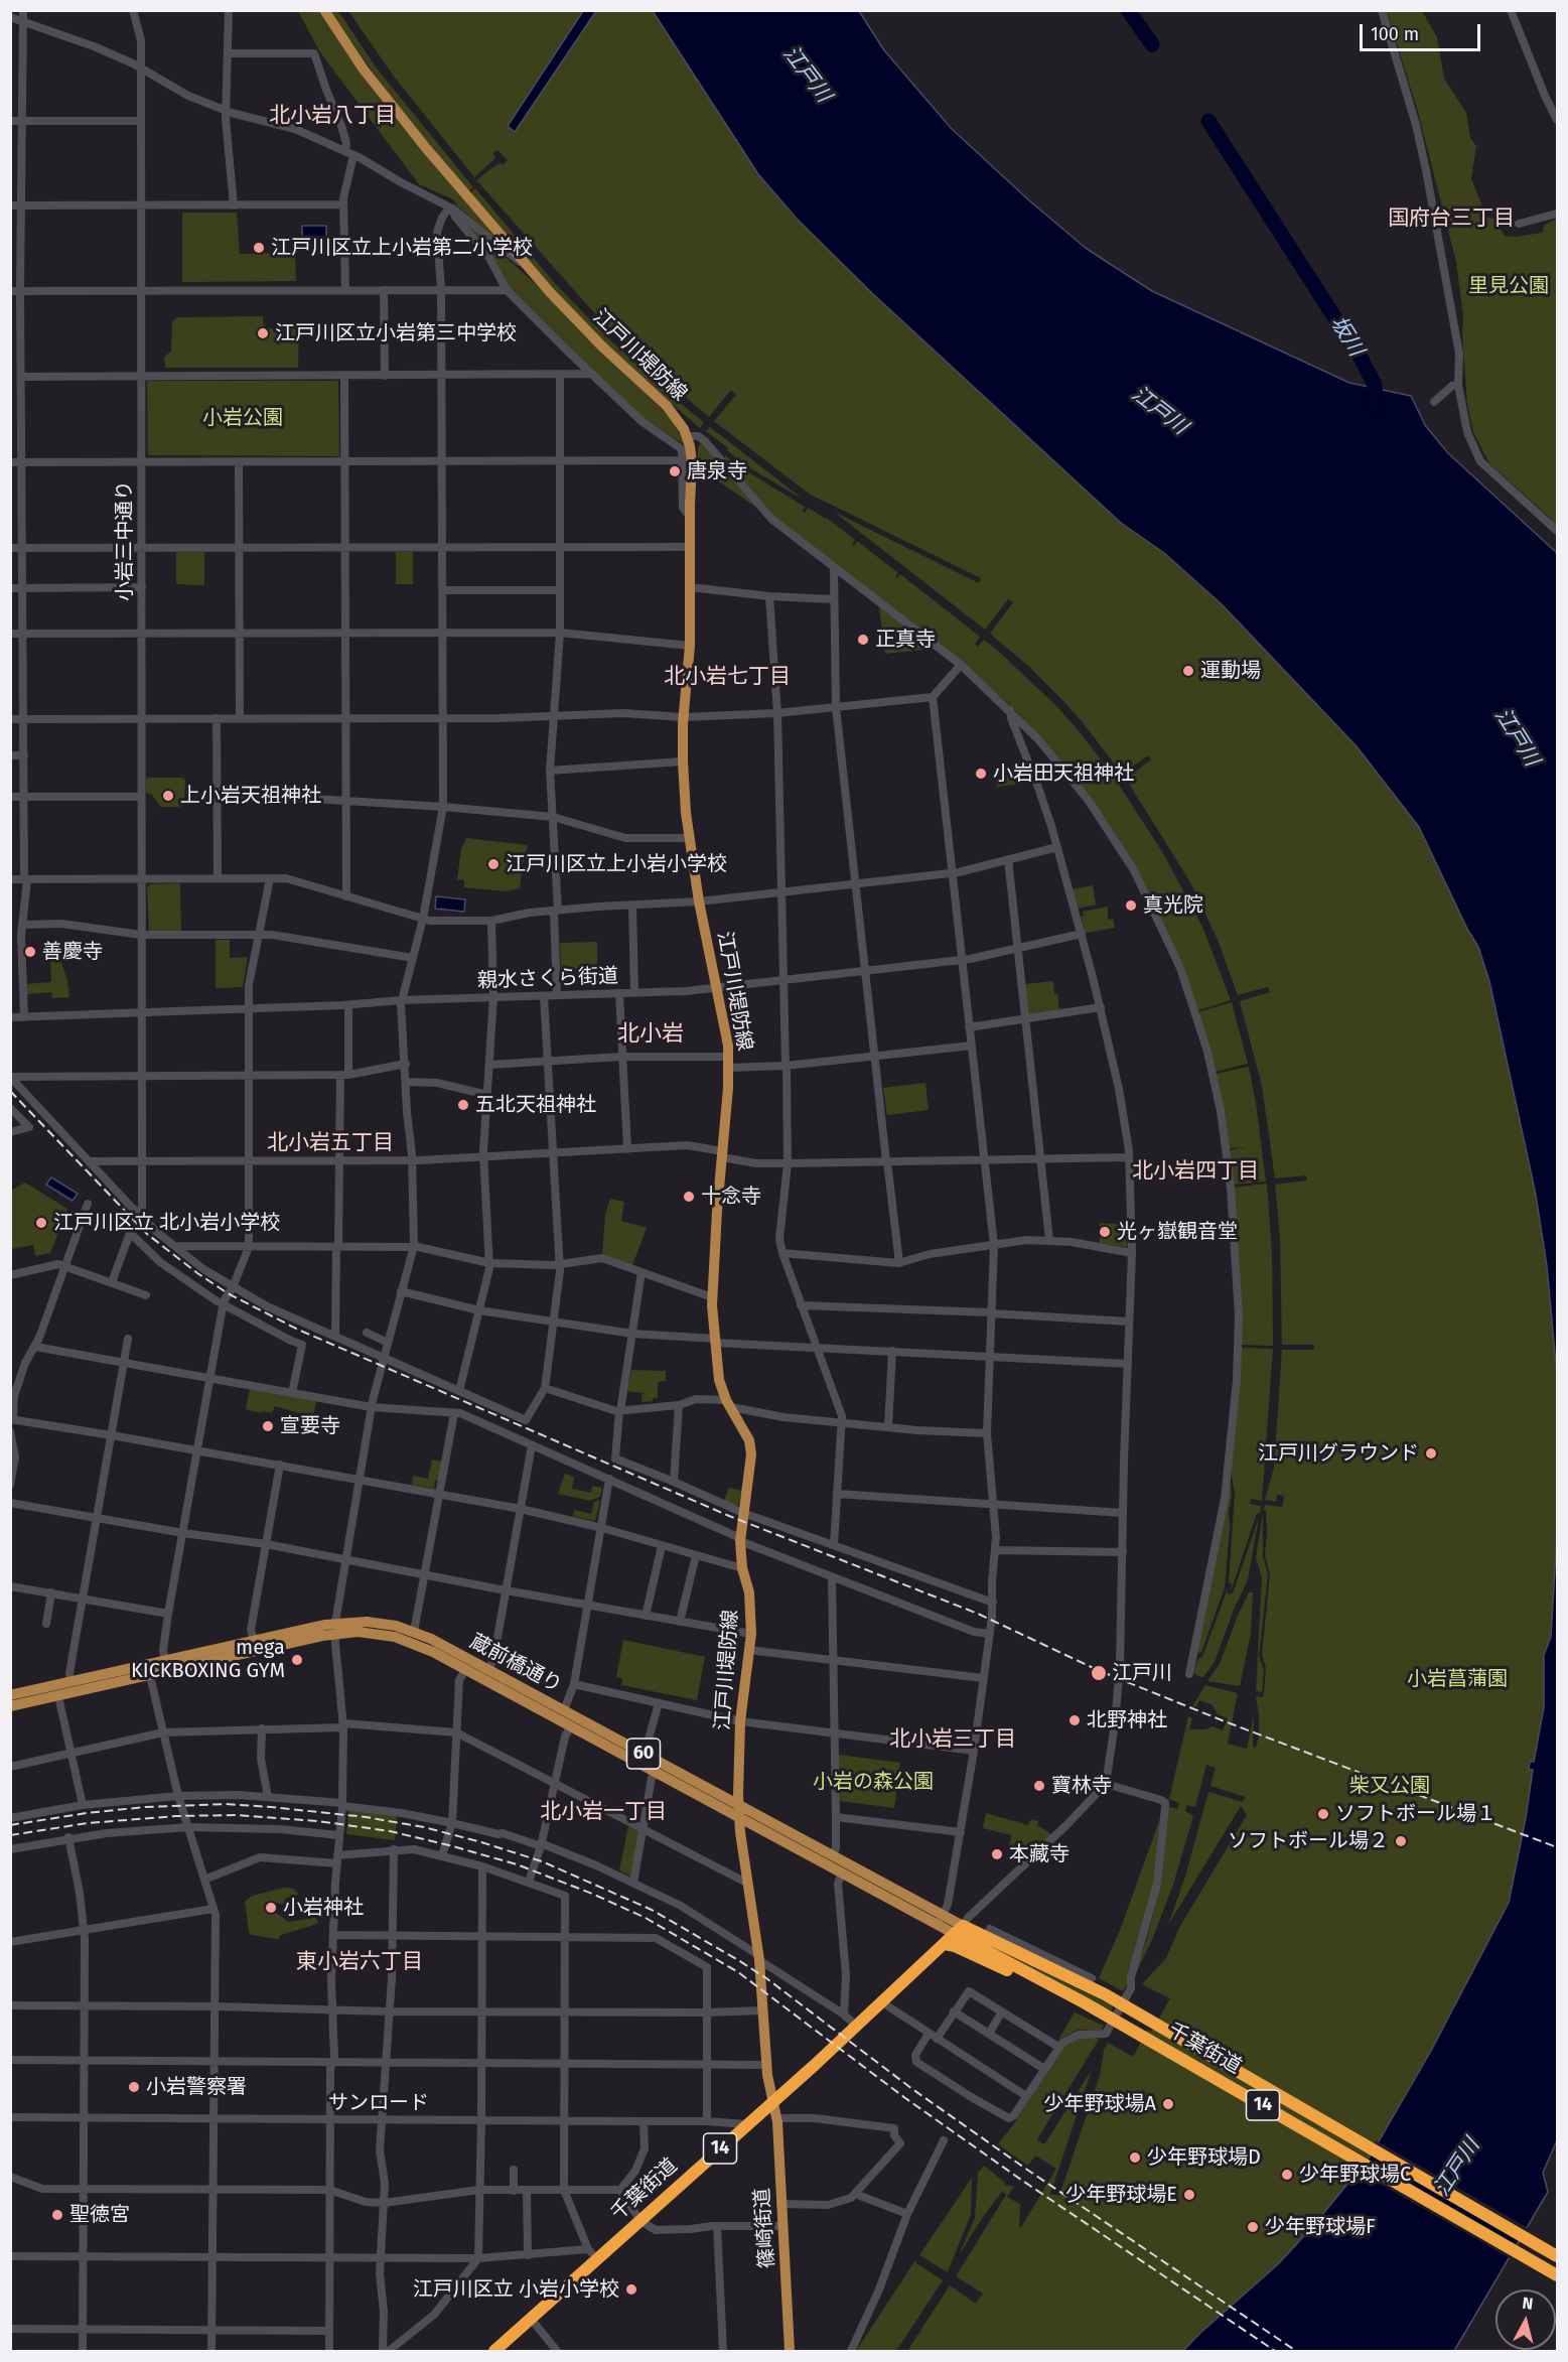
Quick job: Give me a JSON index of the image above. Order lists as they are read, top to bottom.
{
  "streets": {
    "highway": ["千葉街道", "14"],
    "main road": [
      "江戸川堤防線",
      "蔵前橋通り",
      "60",
      "篠崎街道"
    ],
    "street": ["小岩三中通り", "親水さくら街道", "サンロード"]
  },
  "crossings": [
    ["江戸川堤防線", "親水さくら街道"],
    ["江戸川堤防線", "蔵前橋通り"],
    ["江戸川堤防線", "千葉街道"],
    ["江戸川堤防線", "篠崎街道"],
    ["小岩三中通り", "親水さくら街道"],
    ["蔵前橋通り", "千葉街道"],
    ["千葉街道", "サンロード"],
    ["千葉街道", "篠崎街道"]
  ],
  "districts": [
    "北小岩八丁目",
    "国府台三丁目",
    "北小岩七丁目",
    "北小岩",
    "北小岩五丁目",
    "北小岩四丁目",
    "北小岩三丁目",
    "北小岩一丁目",
    "東小岩六丁目"
  ],
  "water": ["江戸川", "坂川"],
  "parks": [
    "里見公園",
    "小岩公園",
    "小岩菖蒲園",
    "小岩の森公園",
    "柴又公園"
  ],
  "places": [
    "江戸川区立上小岩第二小学校",
    "江戸川区立小岩第三中学校",
    "唐泉寺",
    "正真寺",
    "運動場",
    "小岩田天祖神社",
    "上小岩天祖神社",
    "江戸川区立上小岩小学校",
    "真光院",
    "善慶寺",
    "五北天祖神社",
    "十念寺",
    "江戸川区立 北小岩小学校",
    "光ヶ嶽観音堂",
    "宣要寺",
    "江戸川グラウンド",
    "mega KICKBOXING GYM",
    "江戸川",
    "北野神社",
    "寶林寺",
    "ソフトボール場１",
    "ソフトボール場２",
    "本藏寺",
    "小岩神社",
    "小岩警察署",
    "少年野球場A",
    "少年野球場D",
    "少年野球場C",
    "少年野球場E",
    "聖徳宮",
    "少年野球場F",
    "江戸川区立 小岩小学校"
  ],
  "scale_bar": "100 m",
  "north": "top"
}
